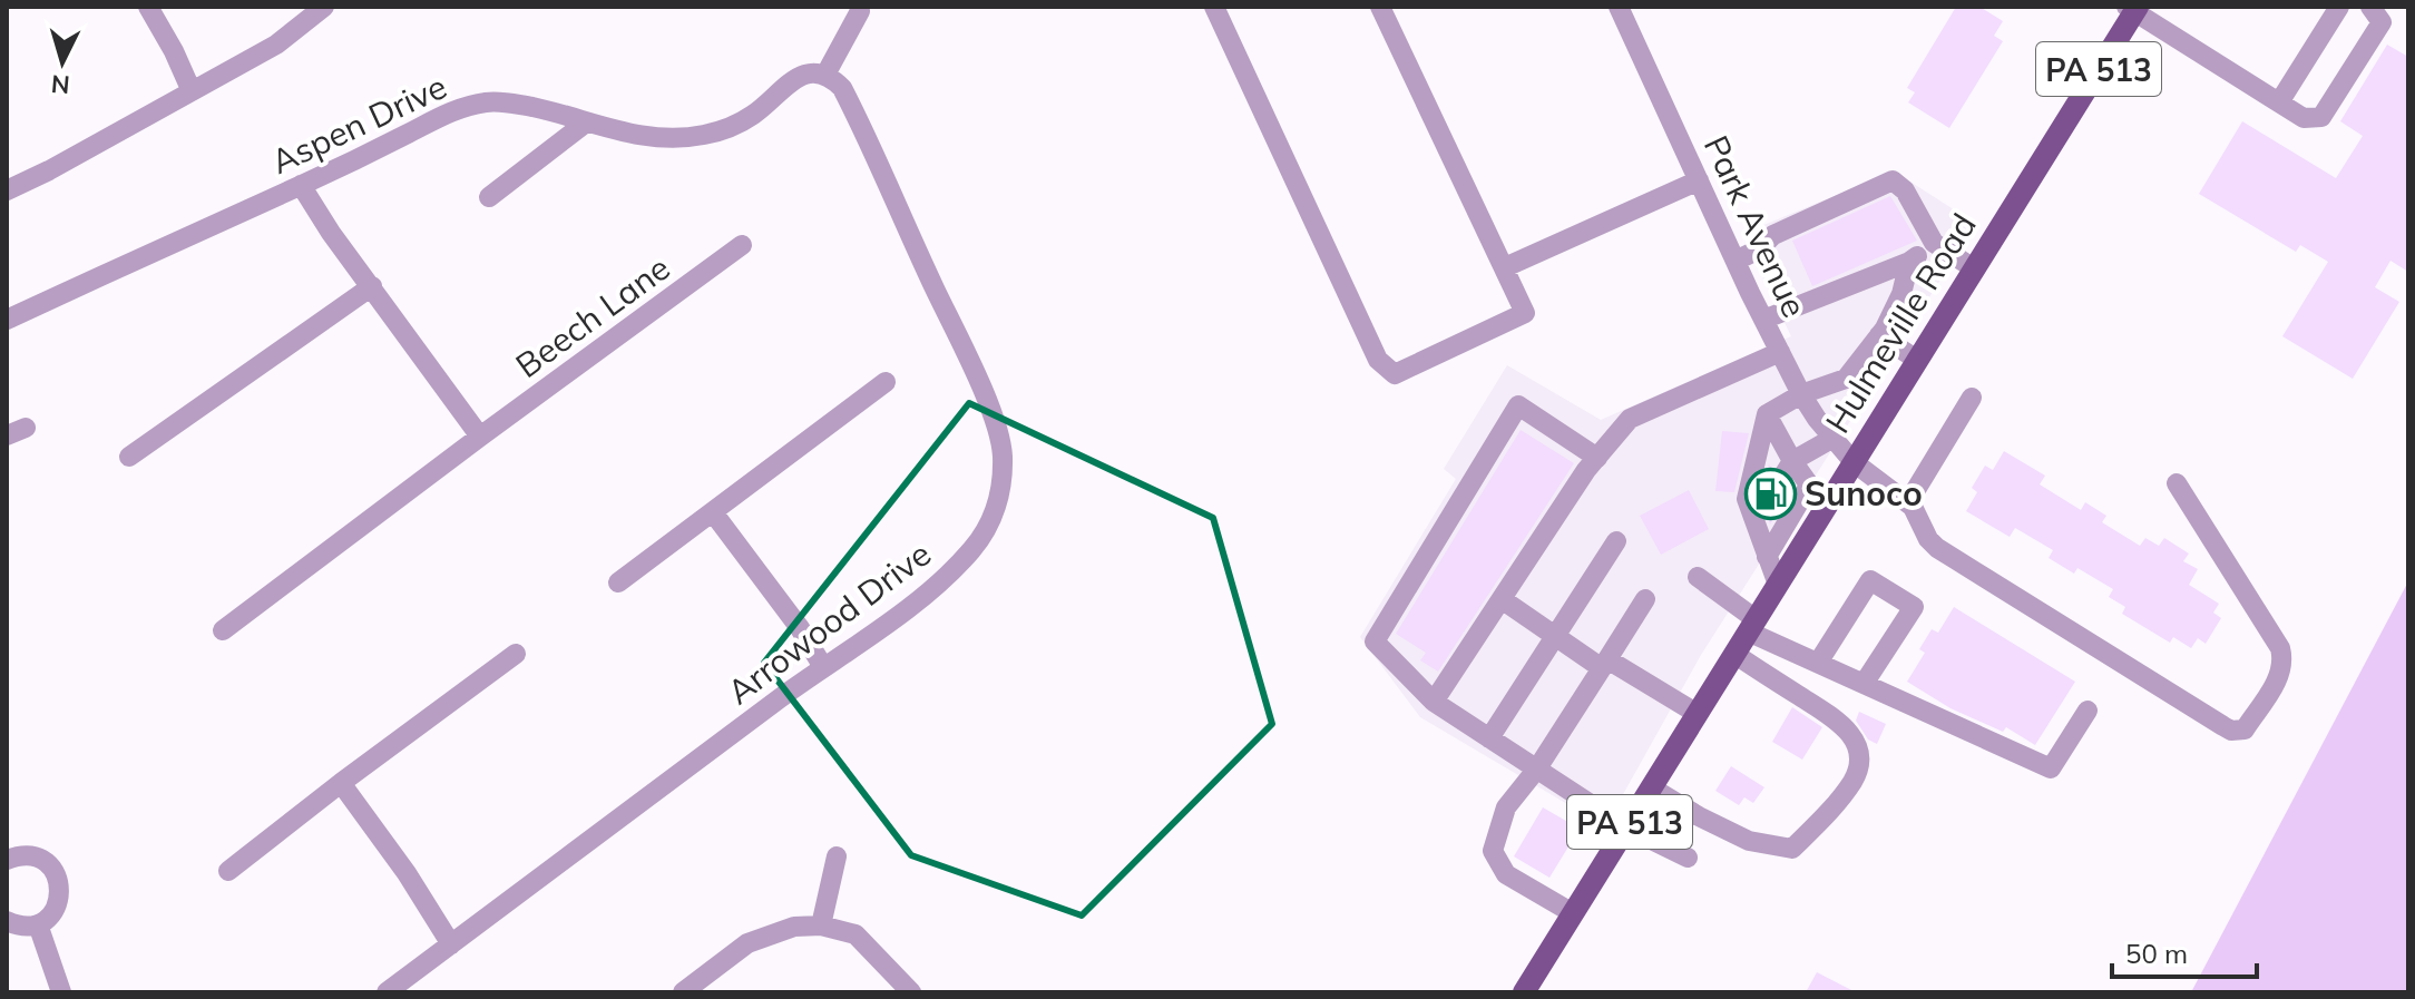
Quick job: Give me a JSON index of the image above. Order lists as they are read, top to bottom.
{
  "streets": {
    "main road": ["PA 513", "Hulmeville Road"],
    "street": [
      "Aspen Drive",
      "Park Avenue",
      "Beech Lane",
      "Arrowood Drive"
    ]
  },
  "crossings": [
    ["Aspen Drive", "Arrowood Drive"],
    ["Park Avenue", "Hulmeville Road"]
  ],
  "places": {
    "fuel station": ["Sunoco"]
  },
  "scale_bar": "50 m",
  "north": "bottom"
}
